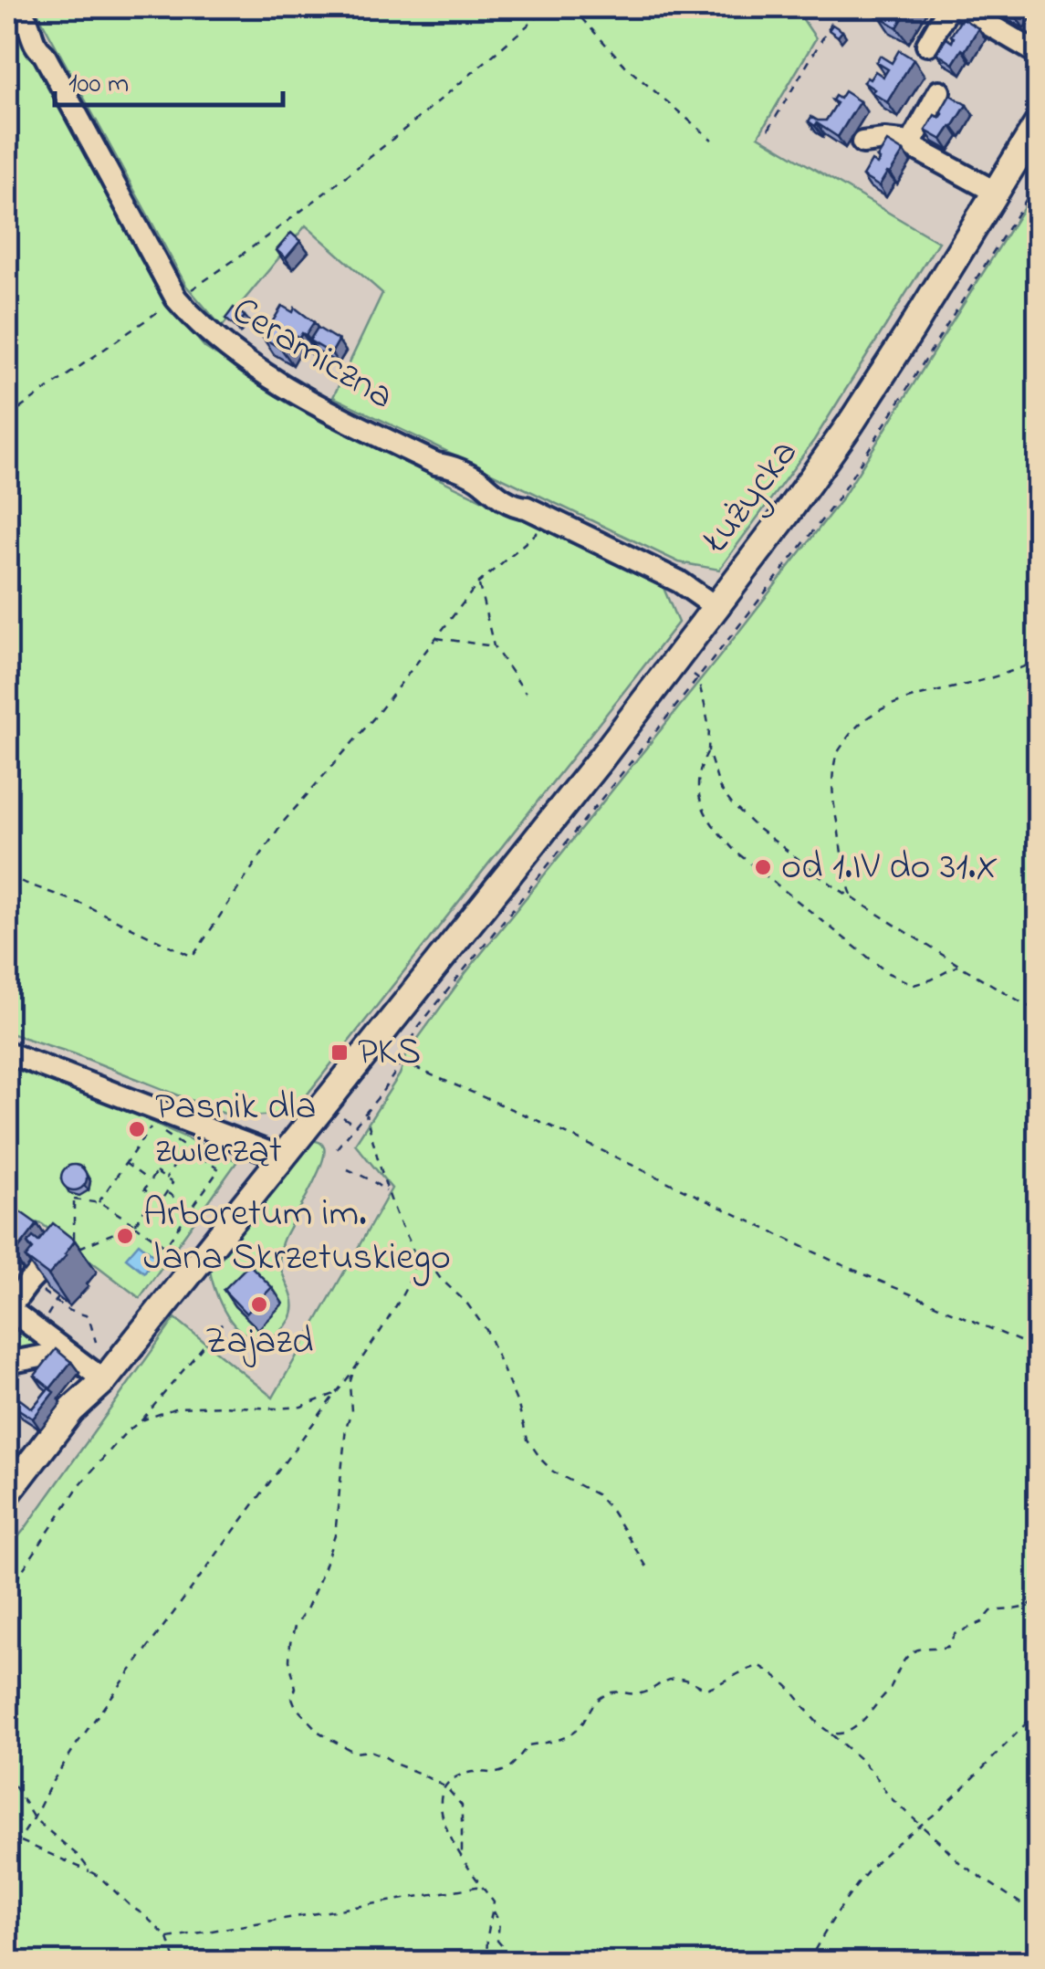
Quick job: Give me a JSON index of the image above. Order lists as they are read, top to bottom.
{
  "streets": {
    "main road": ["Łużycka"],
    "street": ["Ceramiczna"]
  },
  "crossings": [
    ["Ceramiczna", "Łużycka"]
  ],
  "places": {
    "other": [
      "od 1.IV do 31.X",
      "Pasnik dla zwierząt",
      "Arboretum im. Jana Skrzetuskiego",
      "Zajazd"
    ],
    "transit": ["PKS"]
  },
  "scale_bar": "100 m"
}
